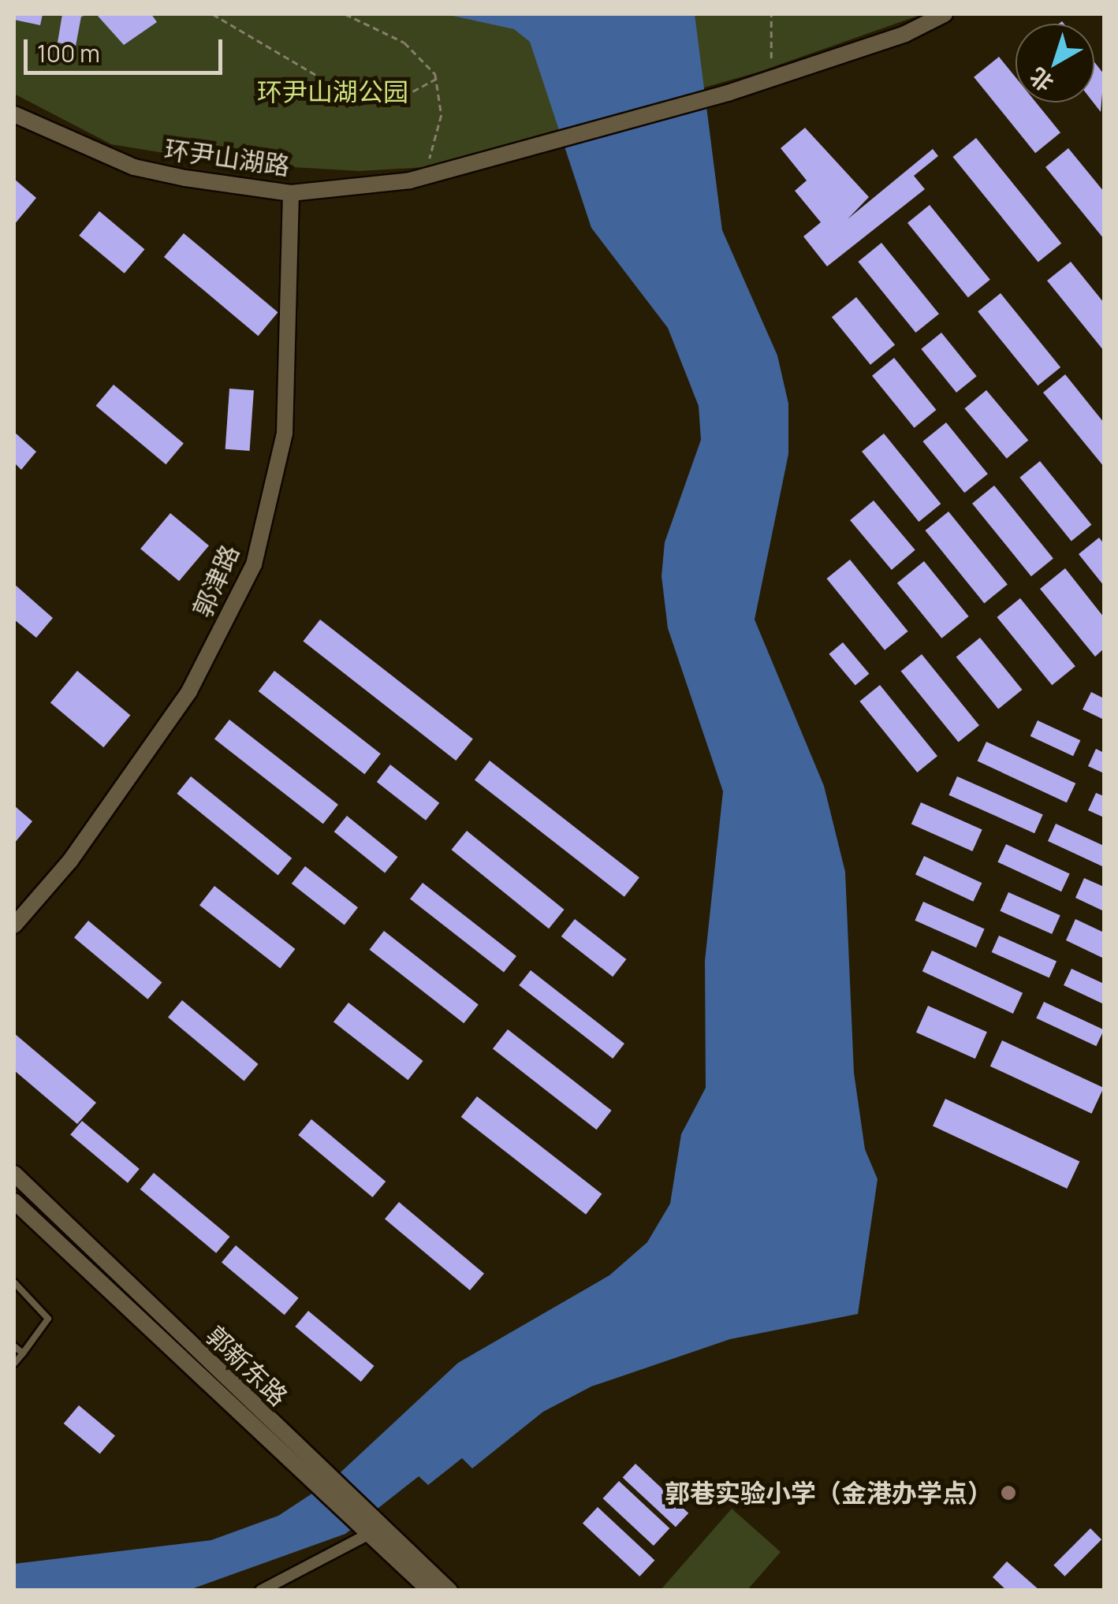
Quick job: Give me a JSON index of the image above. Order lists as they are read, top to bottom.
{
  "streets": {
    "street": ["环尹山湖路", "郭津路", "郭新东路"]
  },
  "crossings": [
    ["环尹山湖路", "郭津路"]
  ],
  "parks": ["环尹山湖公园"],
  "places": ["郭巷实验小学（金港办学点）"],
  "scale_bar": "100 m",
  "north": "bottom left"
}
